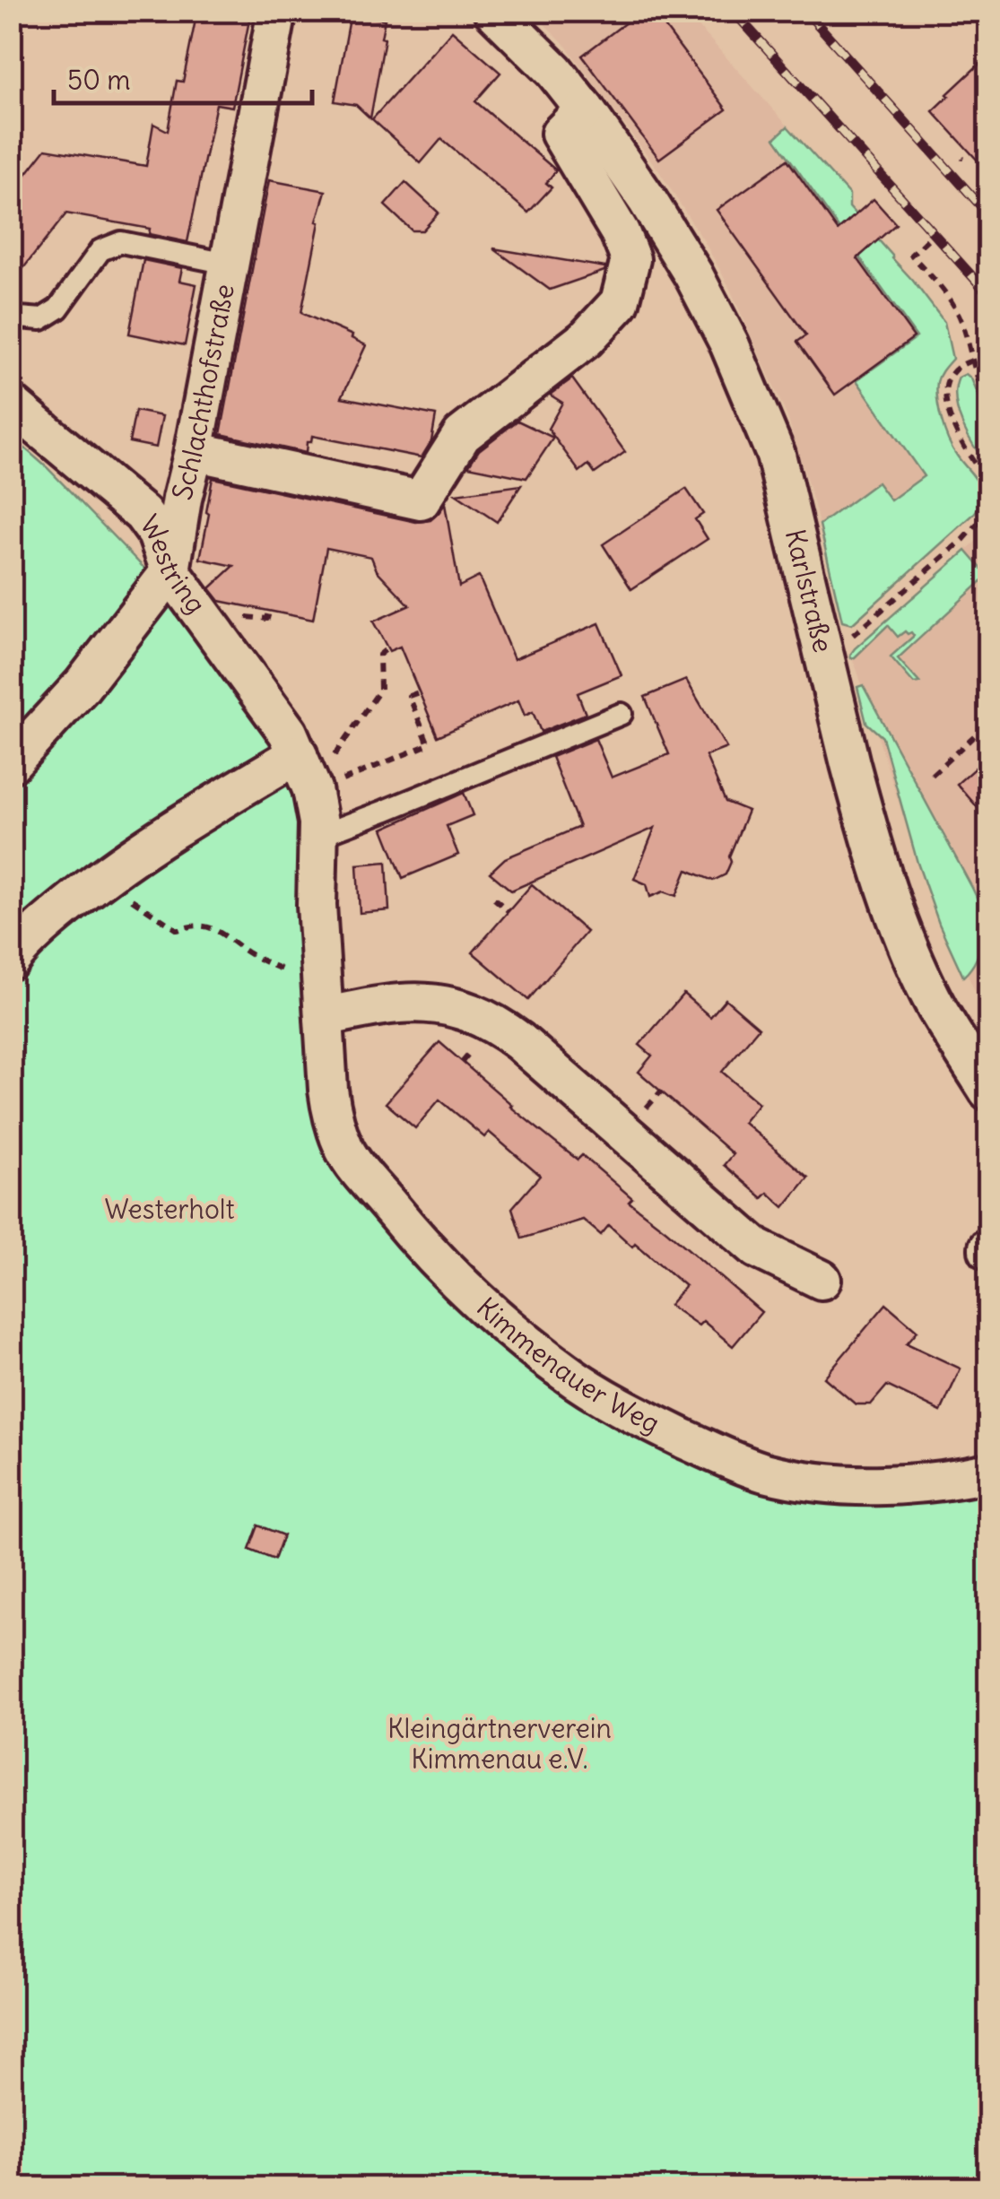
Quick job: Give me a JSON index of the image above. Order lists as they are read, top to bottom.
{
  "streets": {
    "street": [
      "Schlachthofstraße",
      "Westring",
      "Karlstraße",
      "Kimmenauer Weg"
    ]
  },
  "crossings": [
    ["Schlachthofstraße", "Westring"],
    ["Westring", "Kimmenauer Weg"]
  ],
  "parks": ["Westerholt", "Kleingärtnerverein Kimmenau e.V."],
  "scale_bar": "50 m"
}
